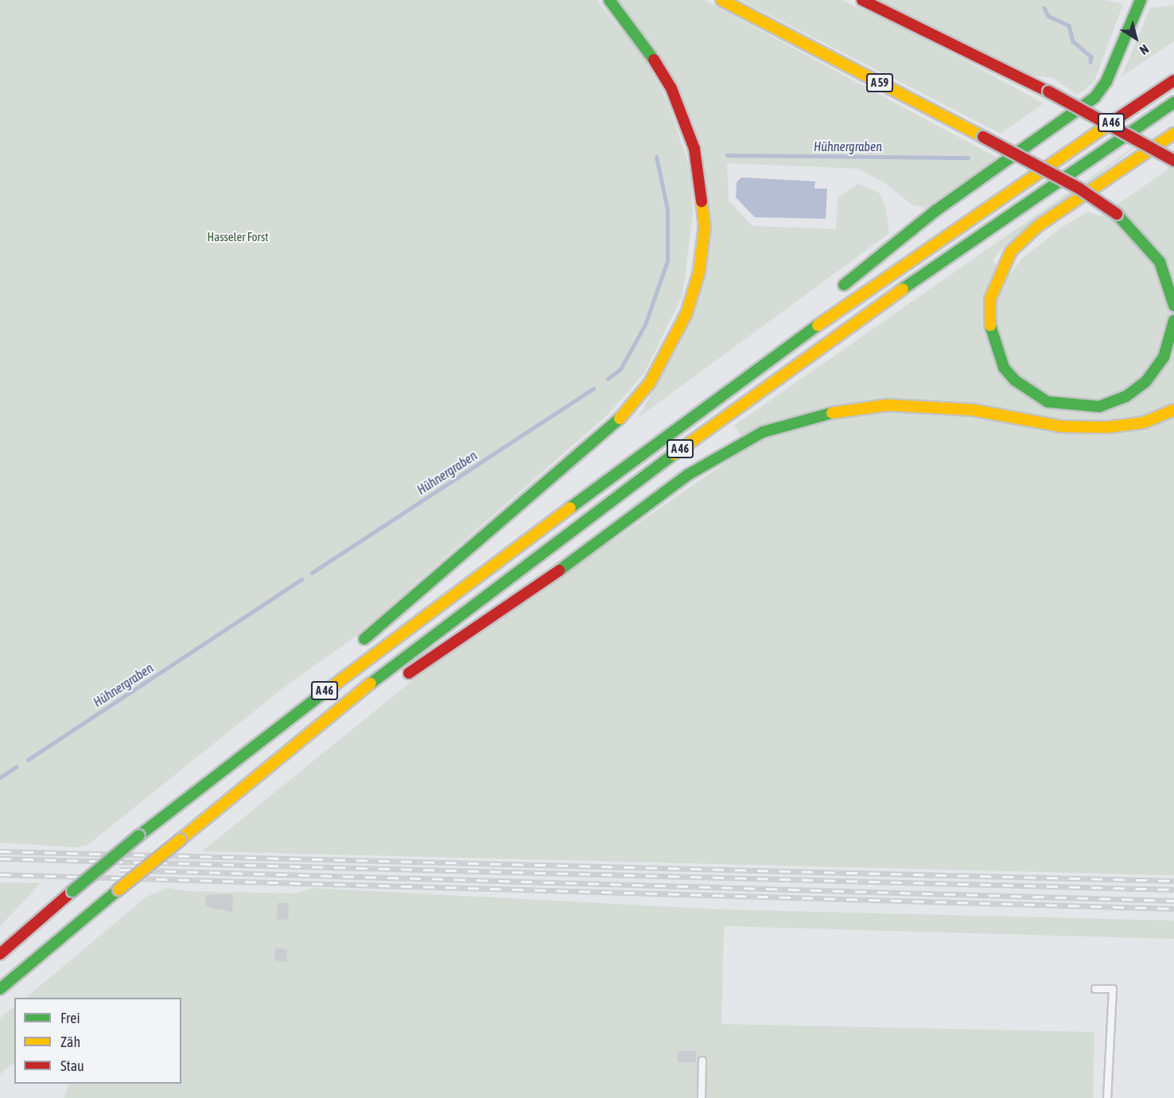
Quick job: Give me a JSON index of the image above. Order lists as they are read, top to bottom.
{
  "streets": {
    "highway": ["A 59", "A 46"]
  },
  "water": ["Hühnergraben"],
  "parks": ["Hasseler Forst"],
  "legend": ["Frei", "Zäh", "Stau"],
  "north": "bottom right"
}
